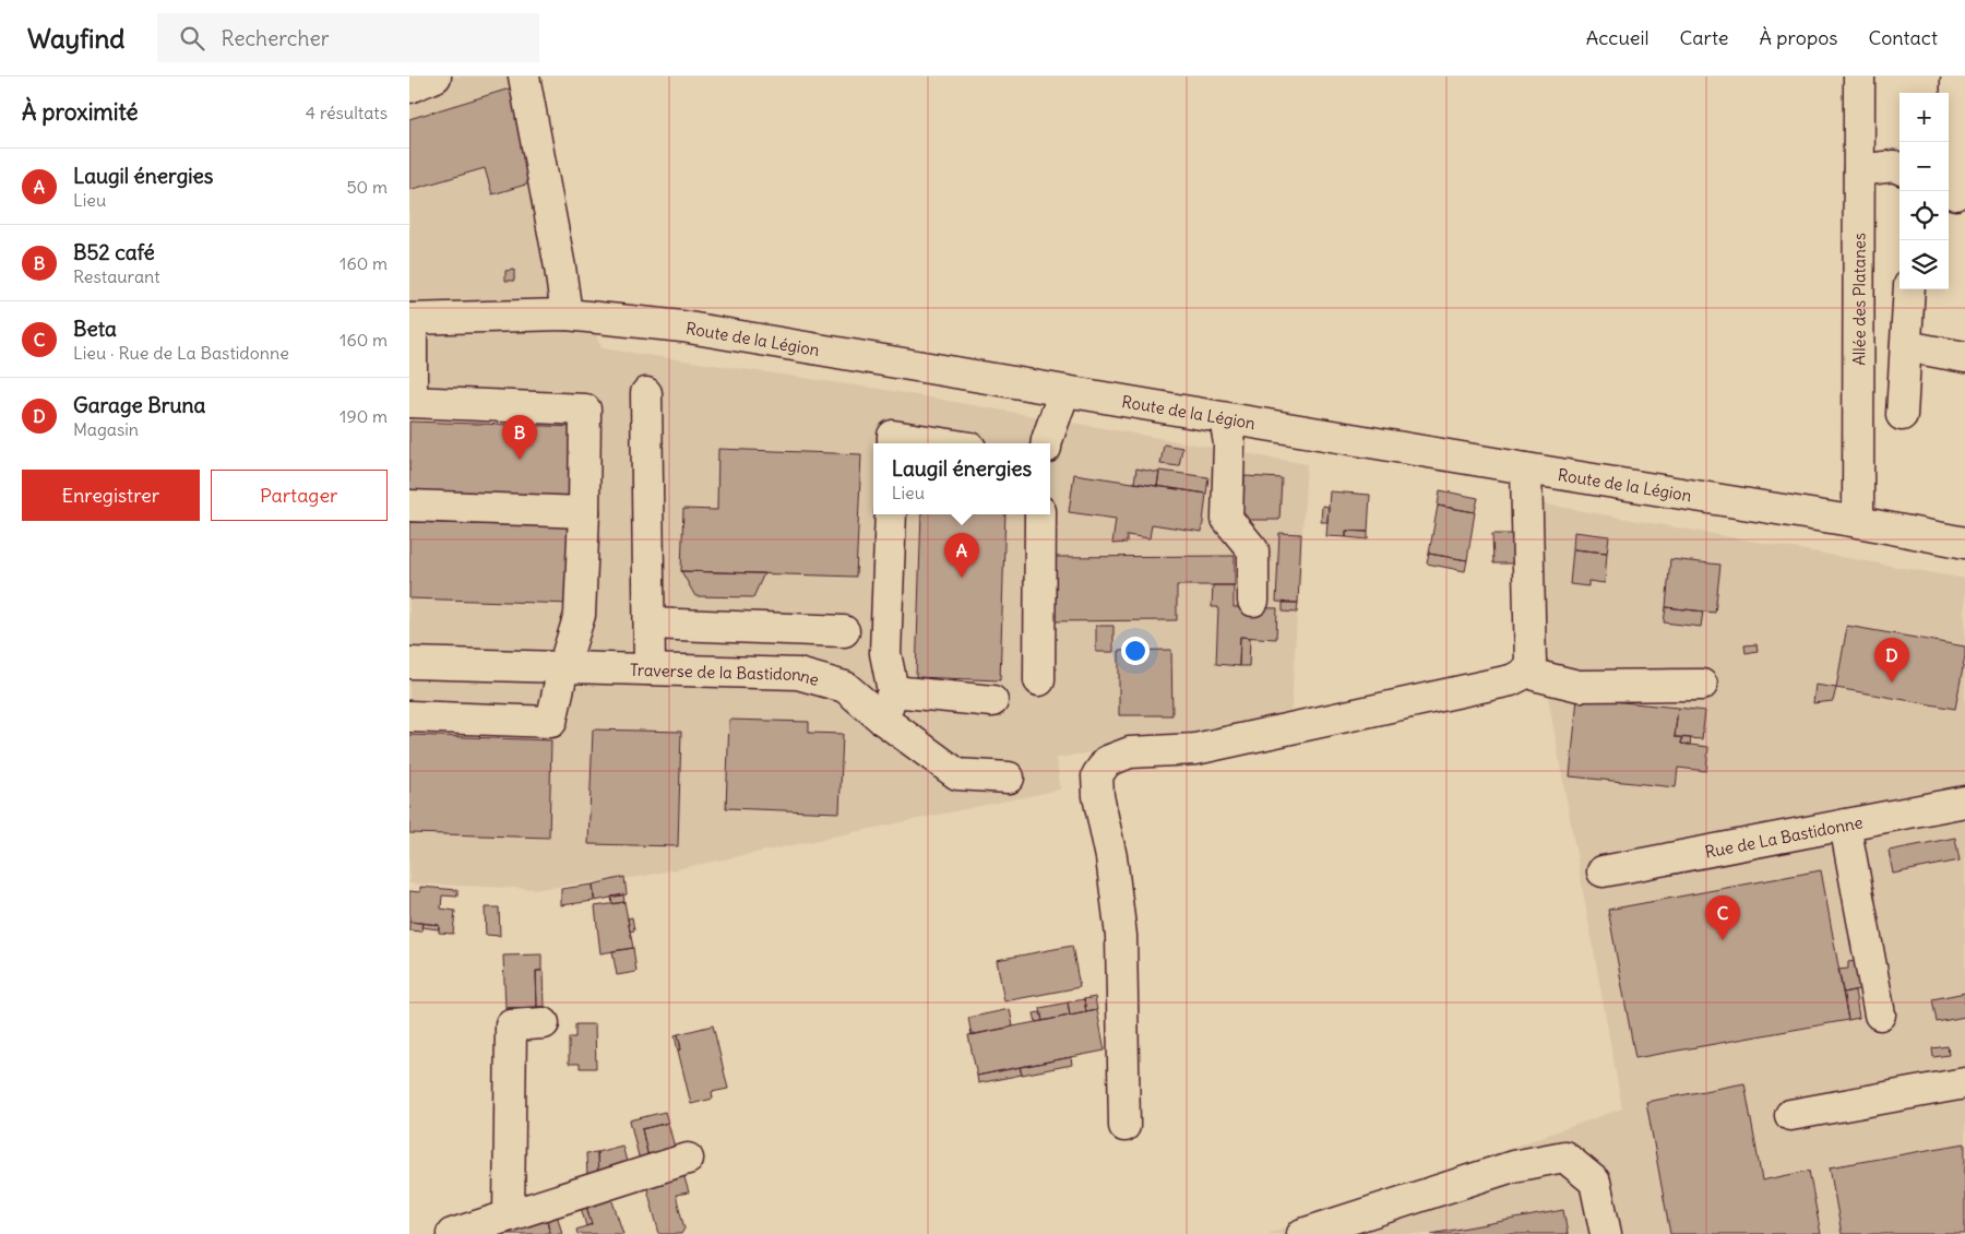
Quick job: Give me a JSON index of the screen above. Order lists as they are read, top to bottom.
{
  "streets": {
    "street": [
      "Allée des Platanes",
      "Route de la Légion",
      "Traverse de la Bastidonne",
      "Rue de La Bastidonne"
    ]
  },
  "crossings": [
    ["Allée des Platanes", "Route de la Légion"]
  ],
  "page": {
    "header": "Wayfind",
    "search": "Rechercher",
    "nav": [
      "Accueil",
      "Carte",
      "À propos",
      "Contact"
    ],
    "heading": ["À proximité", "4 résultats"],
    "map_buttons": ["+", "−"],
    "list": [
      {
        "mark": "A",
        "name": "Laugil énergies",
        "note": "Lieu",
        "value": "50 m"
      },
      {
        "mark": "B",
        "name": "B52 café",
        "note": "Restaurant",
        "value": "160 m"
      },
      {
        "mark": "C",
        "name": "Beta",
        "note": "Lieu · Rue de La Bastidonne",
        "value": "160 m"
      },
      {
        "mark": "D",
        "name": "Garage Bruna",
        "note": "Magasin",
        "value": "190 m"
      }
    ],
    "pins": [
      "B",
      "A",
      "D",
      "C"
    ],
    "popup": ["Laugil énergies", "Lieu"],
    "buttons": ["Enregistrer", "Partager"]
  }
}
